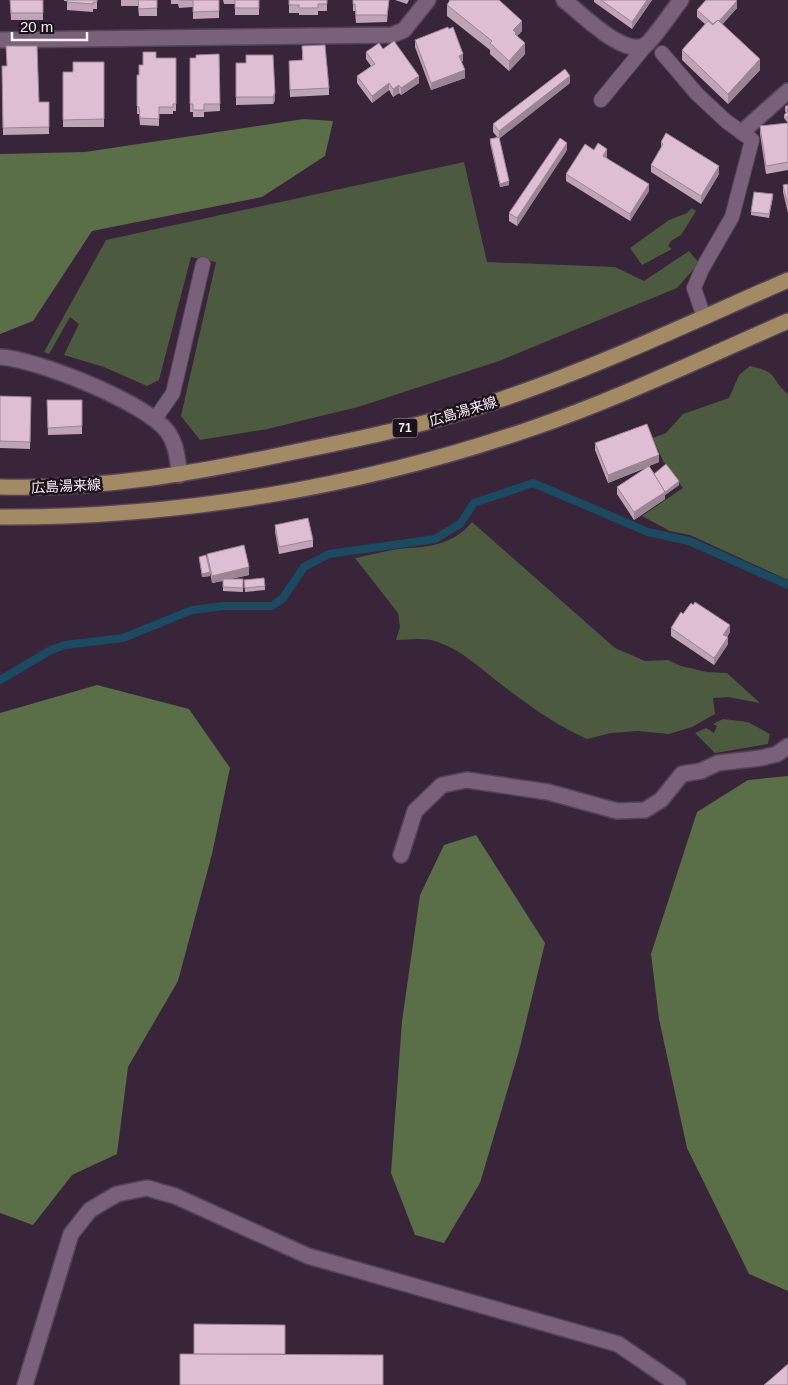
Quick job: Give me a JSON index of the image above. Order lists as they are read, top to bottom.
{
  "streets": {
    "main road": ["広島湯来線", "71"]
  },
  "scale_bar": "20 m"
}
